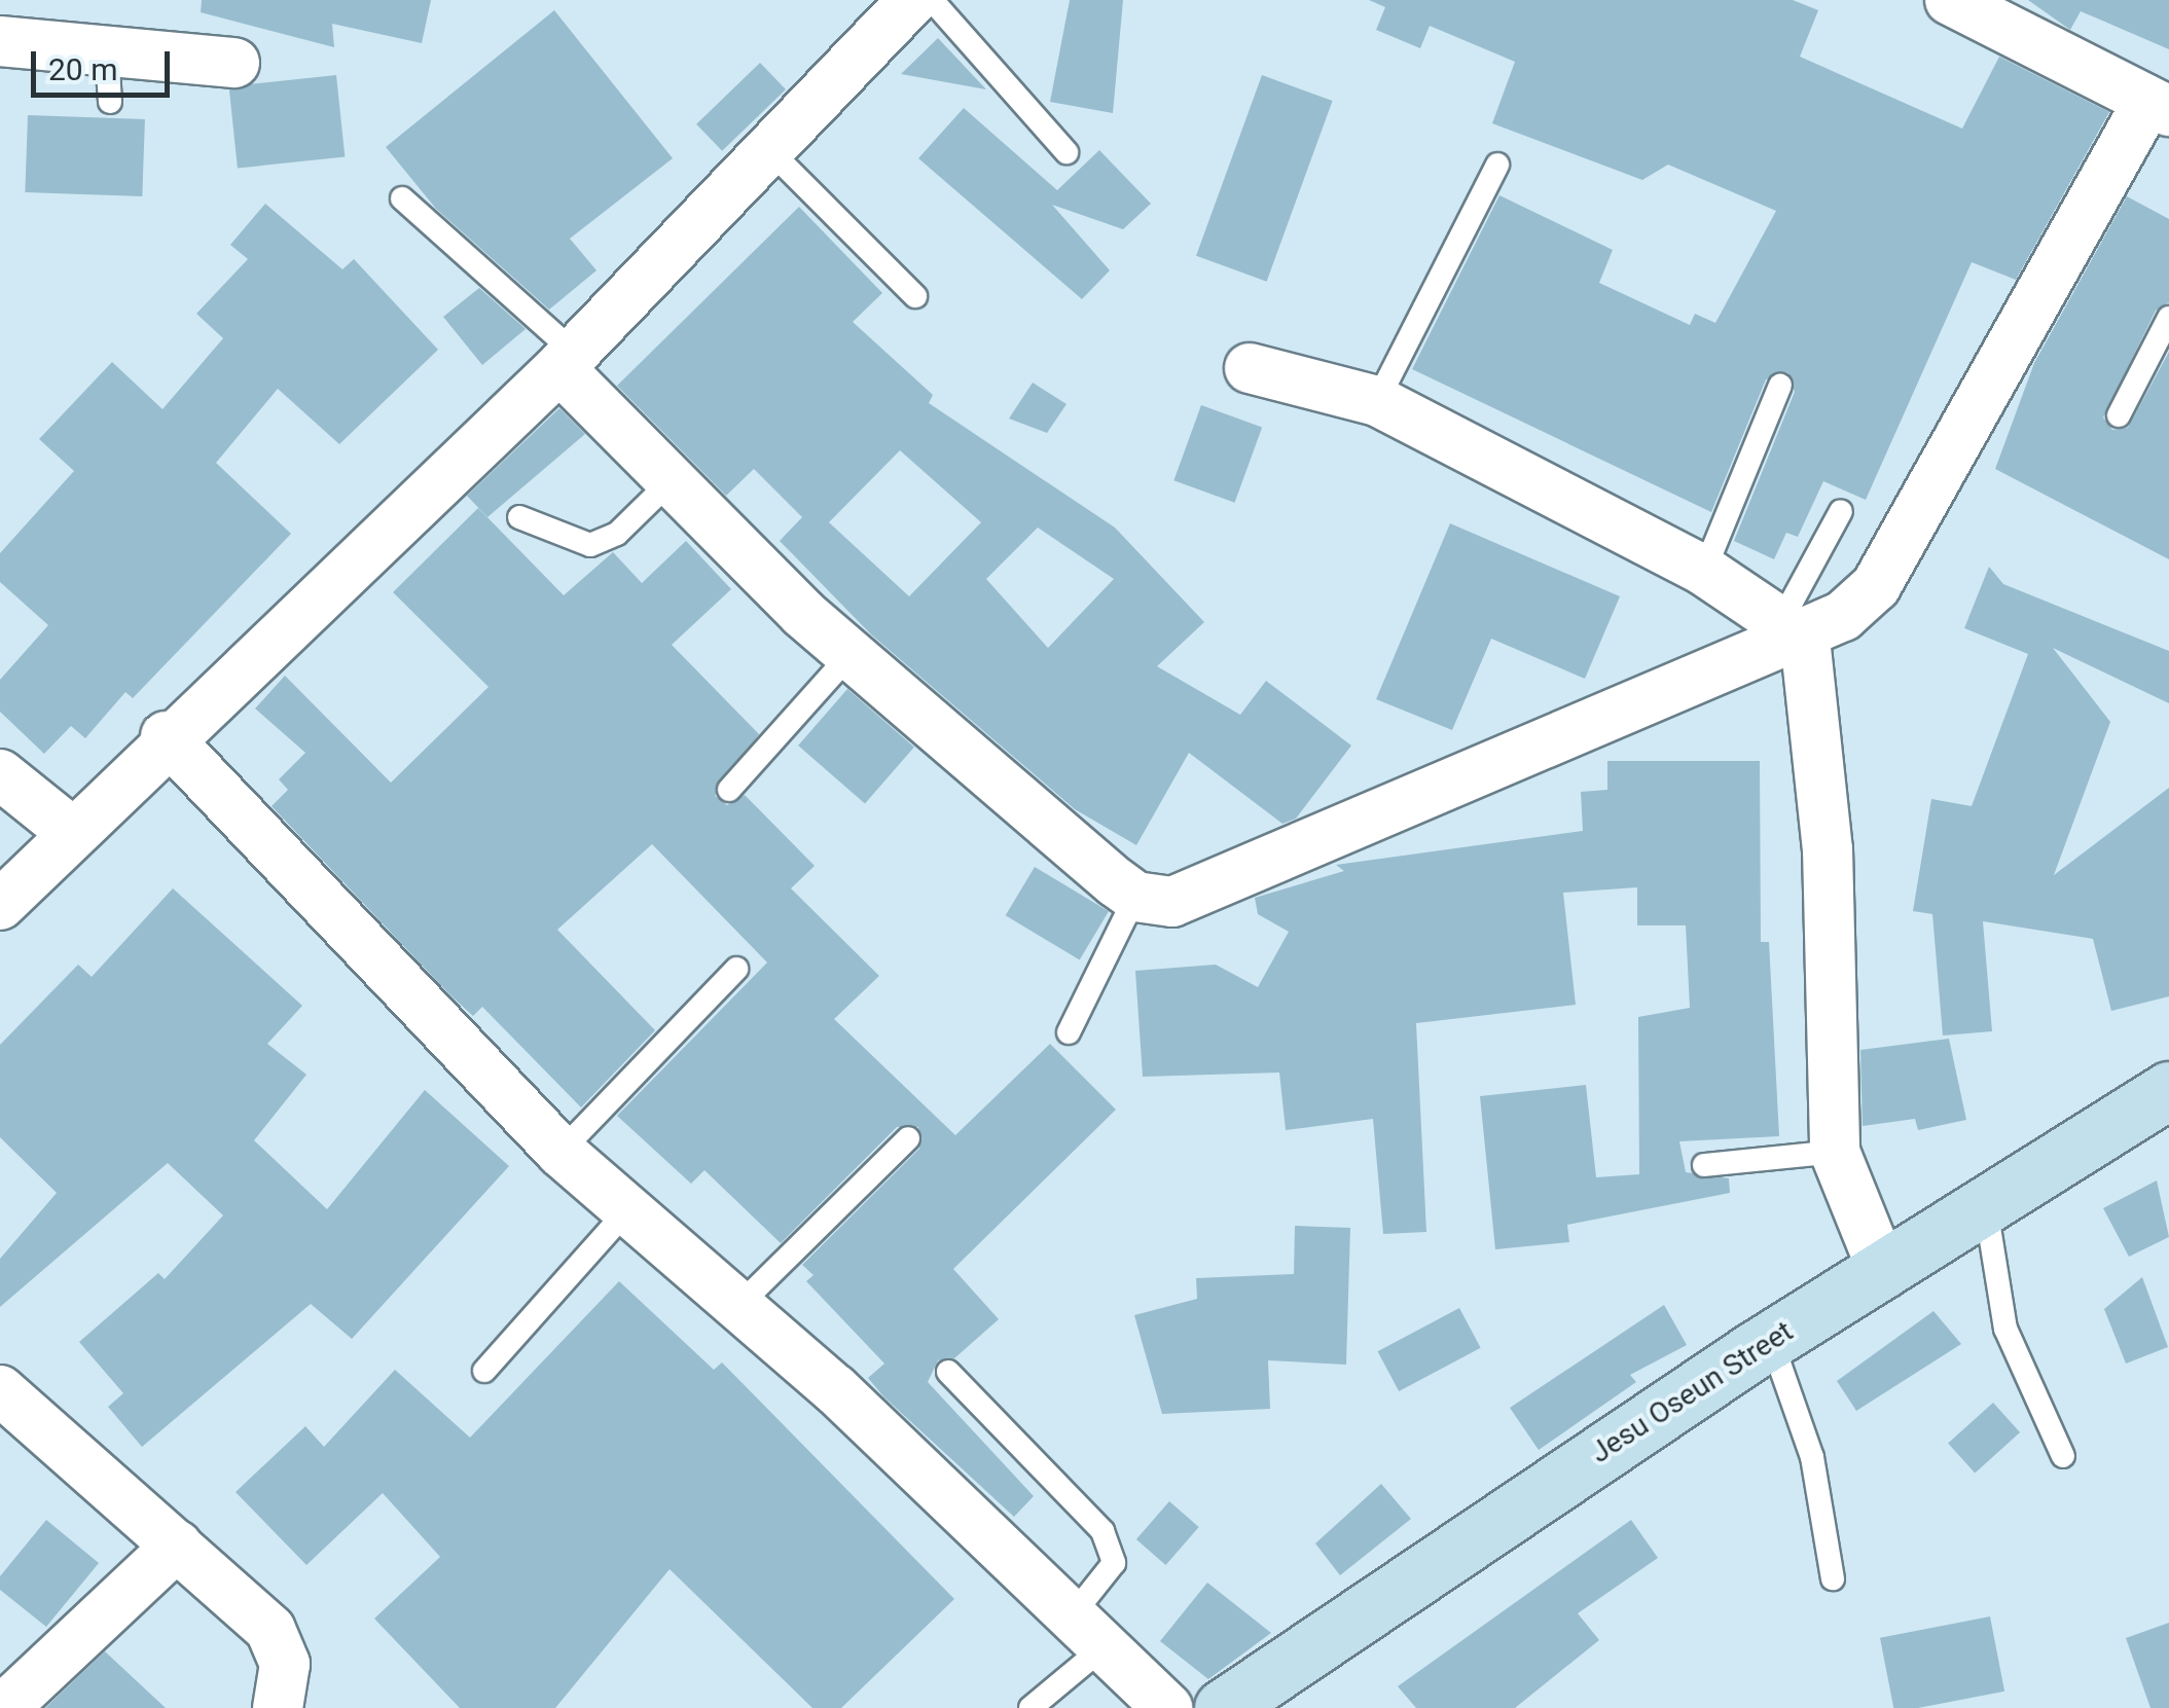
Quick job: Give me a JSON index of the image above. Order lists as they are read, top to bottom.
{
  "streets": {
    "main road": ["Jesu Oseun Street"]
  },
  "scale_bar": "20 m"
}
